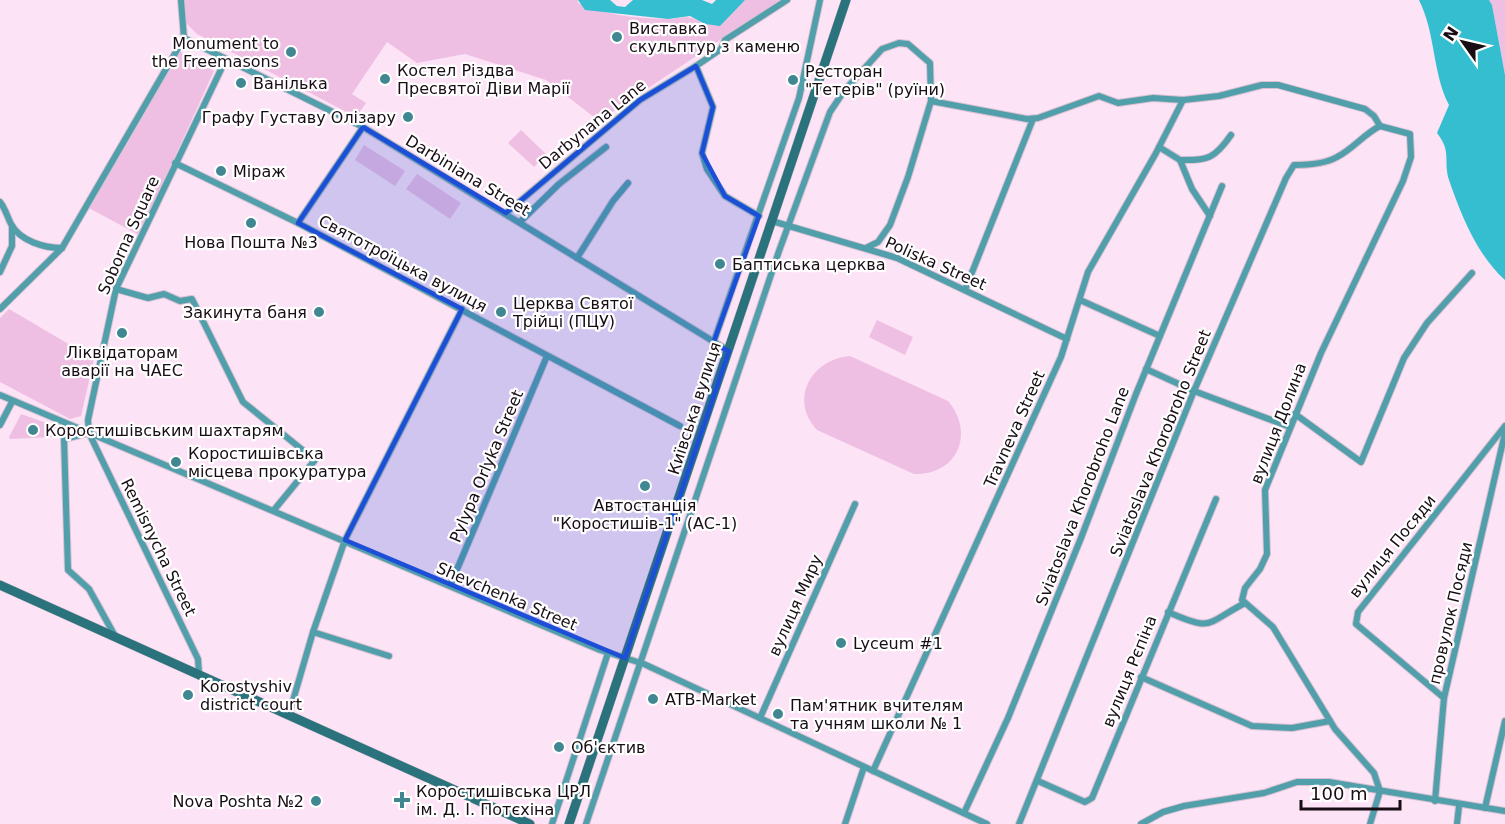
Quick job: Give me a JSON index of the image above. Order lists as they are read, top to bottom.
{
  "streets": {
    "main road": ["Київська вулиця"],
    "street": [
      "Darbynana Lane",
      "Darbiniana Street",
      "Soborna Square",
      "Святотроїцька вулиця",
      "Poliska Street",
      "вулиця Долина",
      "Travneva Street",
      "Sviatoslava Khorobroho Street",
      "Pylypa Orlyka Street",
      "Sviatoslava Khorobroho Lane",
      "вулиця Посяди",
      "Remisnycha Street",
      "Shevchenka Street",
      "вулиця Миру",
      "провулок Посяди",
      "вулиця Рєпіна"
    ]
  },
  "crossings": [
    ["Darbynana Lane", "Darbiniana Street"],
    ["Darbiniana Street", "Soborna Square"],
    ["Darbiniana Street", "Київська вулиця"],
    ["Soborna Square", "Святотроїцька вулиця"],
    ["Soborna Square", "Remisnycha Street"],
    ["Soborna Square", "Shevchenka Street"],
    ["Святотроїцька вулиця", "Pylypa Orlyka Street"],
    ["Poliska Street", "Київська вулиця"],
    ["Poliska Street", "Travneva Street"],
    ["Київська вулиця", "Shevchenka Street"],
    ["вулиця Долина", "Sviatoslava Khorobroho Street"],
    ["Travneva Street", "Shevchenka Street"],
    ["Sviatoslava Khorobroho Street", "вулиця Рєпіна"],
    ["Pylypa Orlyka Street", "Shevchenka Street"],
    ["Sviatoslava Khorobroho Lane", "Shevchenka Street"],
    ["вулиця Посяди", "провулок Посяди"],
    ["Remisnycha Street", "Shevchenka Street"],
    ["Shevchenka Street", "вулиця Миру"]
  ],
  "places": {
    "other": [
      "Виставка скульптур з каменю",
      "Monument to the Freemasons",
      "Костел Різдва Пресвятої Діви Марії",
      "Ресторан \"Тетерів\" (руїни)",
      "Ванілька",
      "Графу Густаву Олізару",
      "Міраж",
      "Нова Пошта №3",
      "Баптиська церква",
      "Закинута баня",
      "Церква Святої Трійці (ПЦУ)",
      "Ліквідаторам аварії на ЧАЕС",
      "Коростишівським шахтарям",
      "Коростишівська місцева прокуратура",
      "Автостанція \"Коростишів-1\" (АС-1)",
      "Lyceum #1",
      "Korostyshiv district court",
      "ATB-Market",
      "Пам'ятник вчителям та учням школи № 1",
      "Об'єктив",
      "Nova Poshta №2"
    ],
    "health": ["Коростишівська ЦРЛ ім. Д. І. Потєхіна"]
  },
  "scale_bar": "100 m",
  "north": "top left"
}
